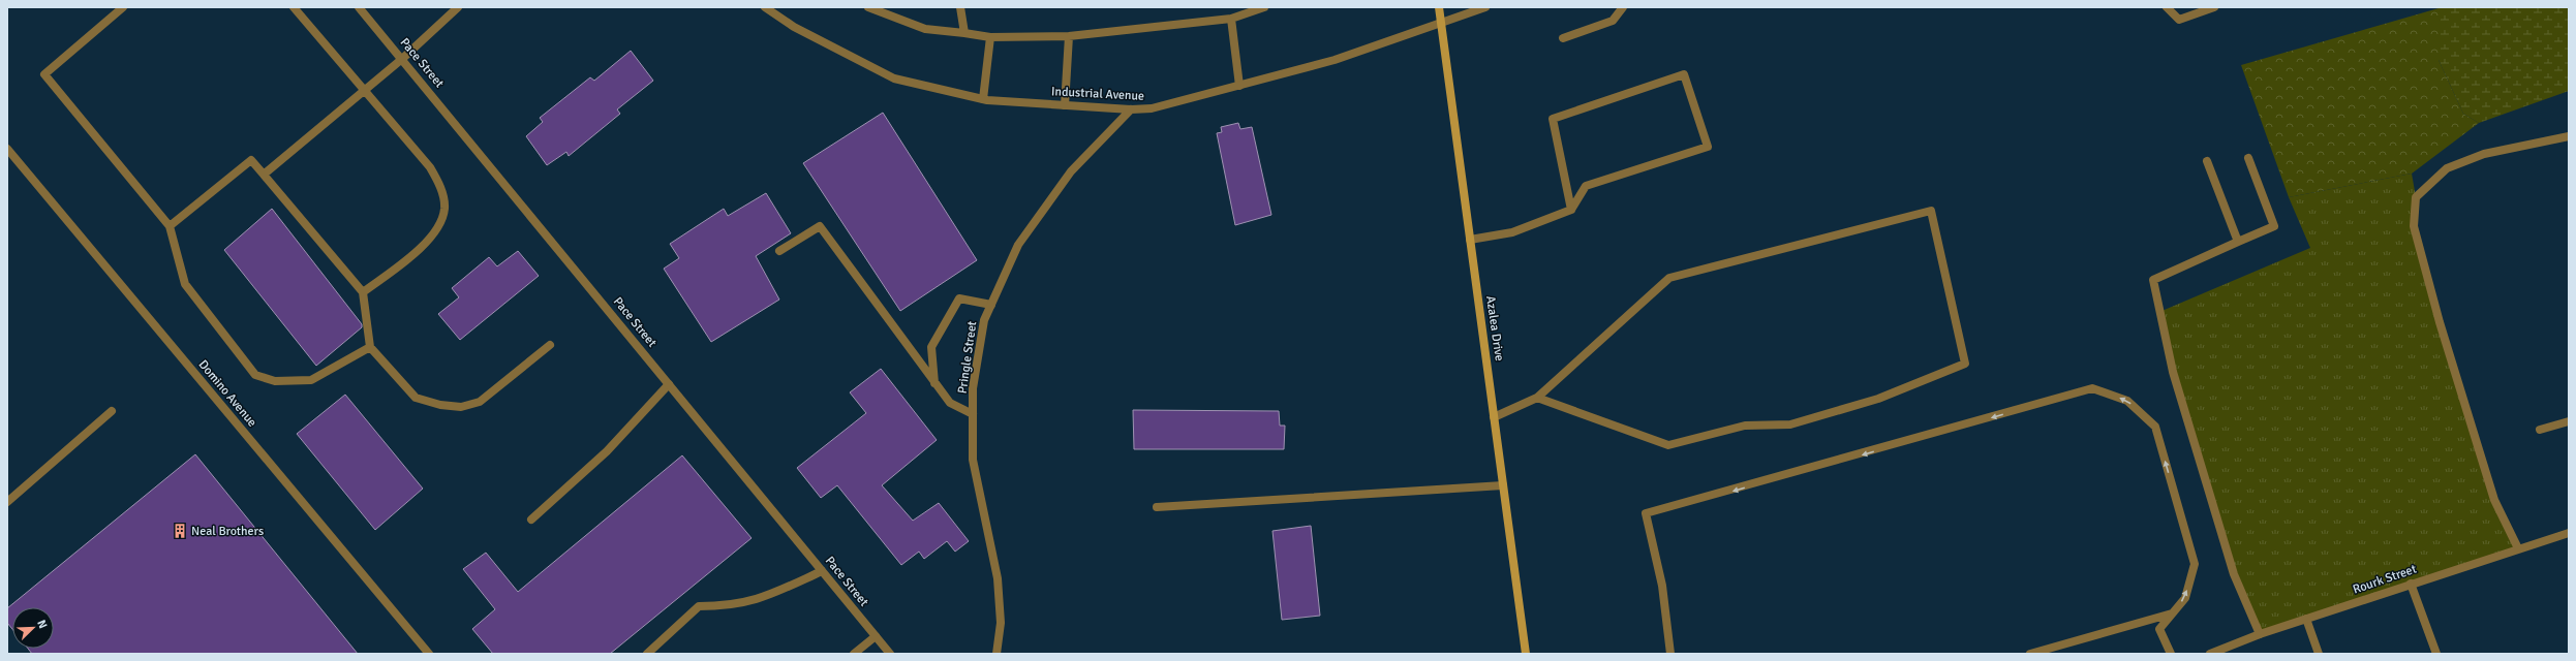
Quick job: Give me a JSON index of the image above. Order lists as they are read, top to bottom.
{
  "streets": {
    "street": [
      "Pace Street",
      "Industrial Avenue",
      "Azalea Drive",
      "Pringle Street",
      "Domino Avenue",
      "Rourk Street"
    ]
  },
  "crossings": [
    ["Industrial Avenue", "Azalea Drive"],
    ["Industrial Avenue", "Pringle Street"]
  ],
  "places": {
    "building": ["Neal Brothers"]
  },
  "north": "top right"
}
